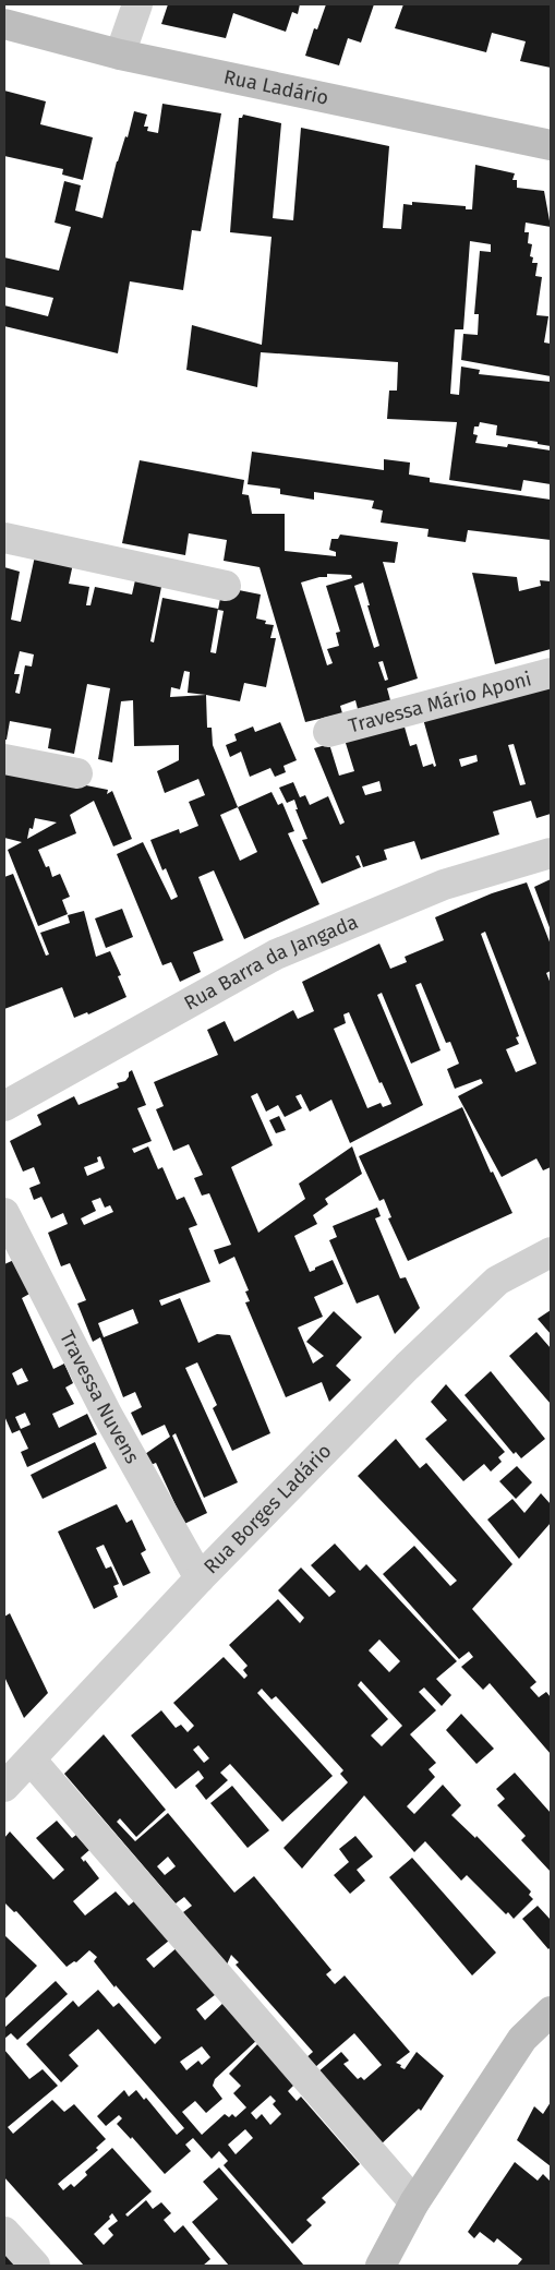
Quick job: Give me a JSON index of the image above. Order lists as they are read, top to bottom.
{
  "streets": {
    "street": [
      "Rua Ladário",
      "Travessa Mário Aponi",
      "Rua Barra da Jangada",
      "Travessa Nuvens",
      "Rua Borges Ladário"
    ]
  },
  "crossings": [
    ["Travessa Nuvens", "Rua Borges Ladário"]
  ]
}
